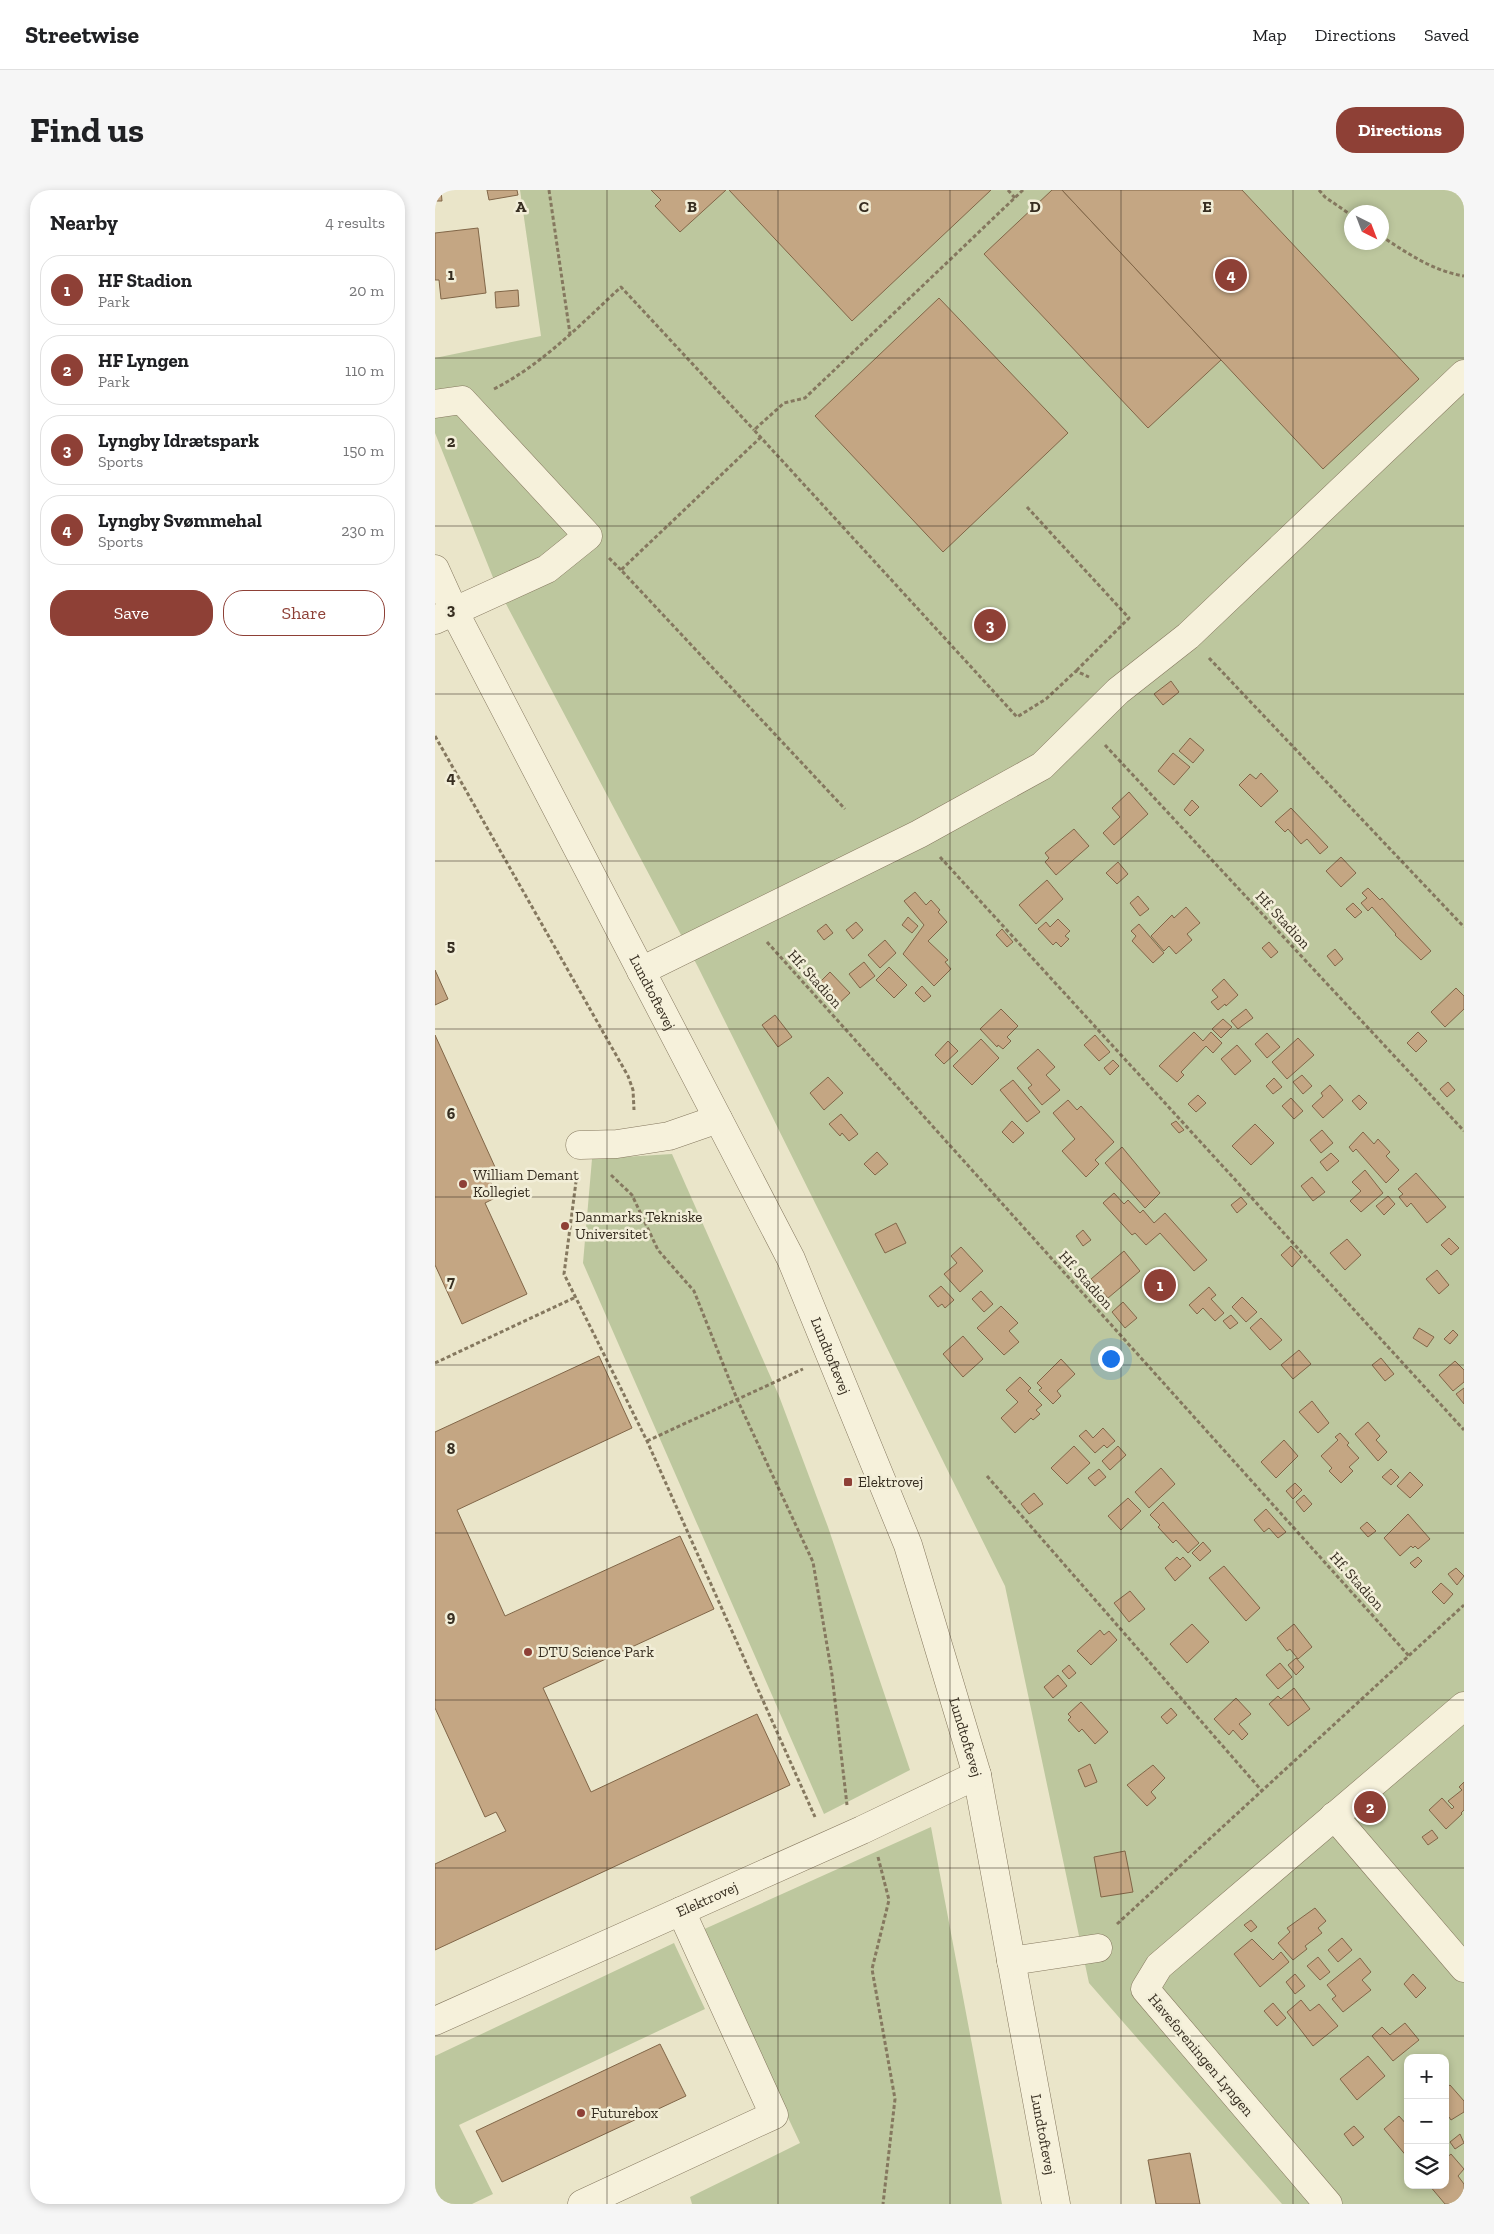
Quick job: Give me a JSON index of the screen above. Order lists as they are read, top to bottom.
{
  "streets": {
    "street": ["Lundtoftevej", "Elektrovej", "Haveforeningen Lyngen"],
    "path": ["Hf. Stadion"]
  },
  "crossings": [
    ["Lundtoftevej", "Elektrovej"]
  ],
  "places": {
    "other": [
      "William Demant Kollegiet",
      "Danmarks Tekniske Universitet",
      "DTU Science Park",
      "Futurebox"
    ],
    "transit": ["Elektrovej"]
  },
  "north": "bottom right",
  "page": {
    "header": "Streetwise",
    "nav": ["Map", "Directions", "Saved"],
    "buttons": [
      "Directions",
      ["Save", "Share"]
    ],
    "title": "Find us",
    "heading": ["Nearby", "4 results"],
    "list": [
      {
        "mark": "1",
        "name": "HF Stadion",
        "note": "Park",
        "value": "20 m"
      },
      {
        "mark": "2",
        "name": "HF Lyngen",
        "note": "Park",
        "value": "110 m"
      },
      {
        "mark": "3",
        "name": "Lyngby Idrætspark",
        "note": "Sports",
        "value": "150 m"
      },
      {
        "mark": "4",
        "name": "Lyngby Svømmehal",
        "note": "Sports",
        "value": "230 m"
      }
    ],
    "pins": [
      "4",
      "3",
      "1",
      "2"
    ],
    "map_buttons": ["+", "−"]
  },
  "grid": {
    "columns": [
      "A",
      "B",
      "C",
      "D",
      "E"
    ],
    "rows": [
      "1",
      "2",
      "3",
      "4",
      "5",
      "6",
      "7",
      "8",
      "9"
    ]
  }
}
